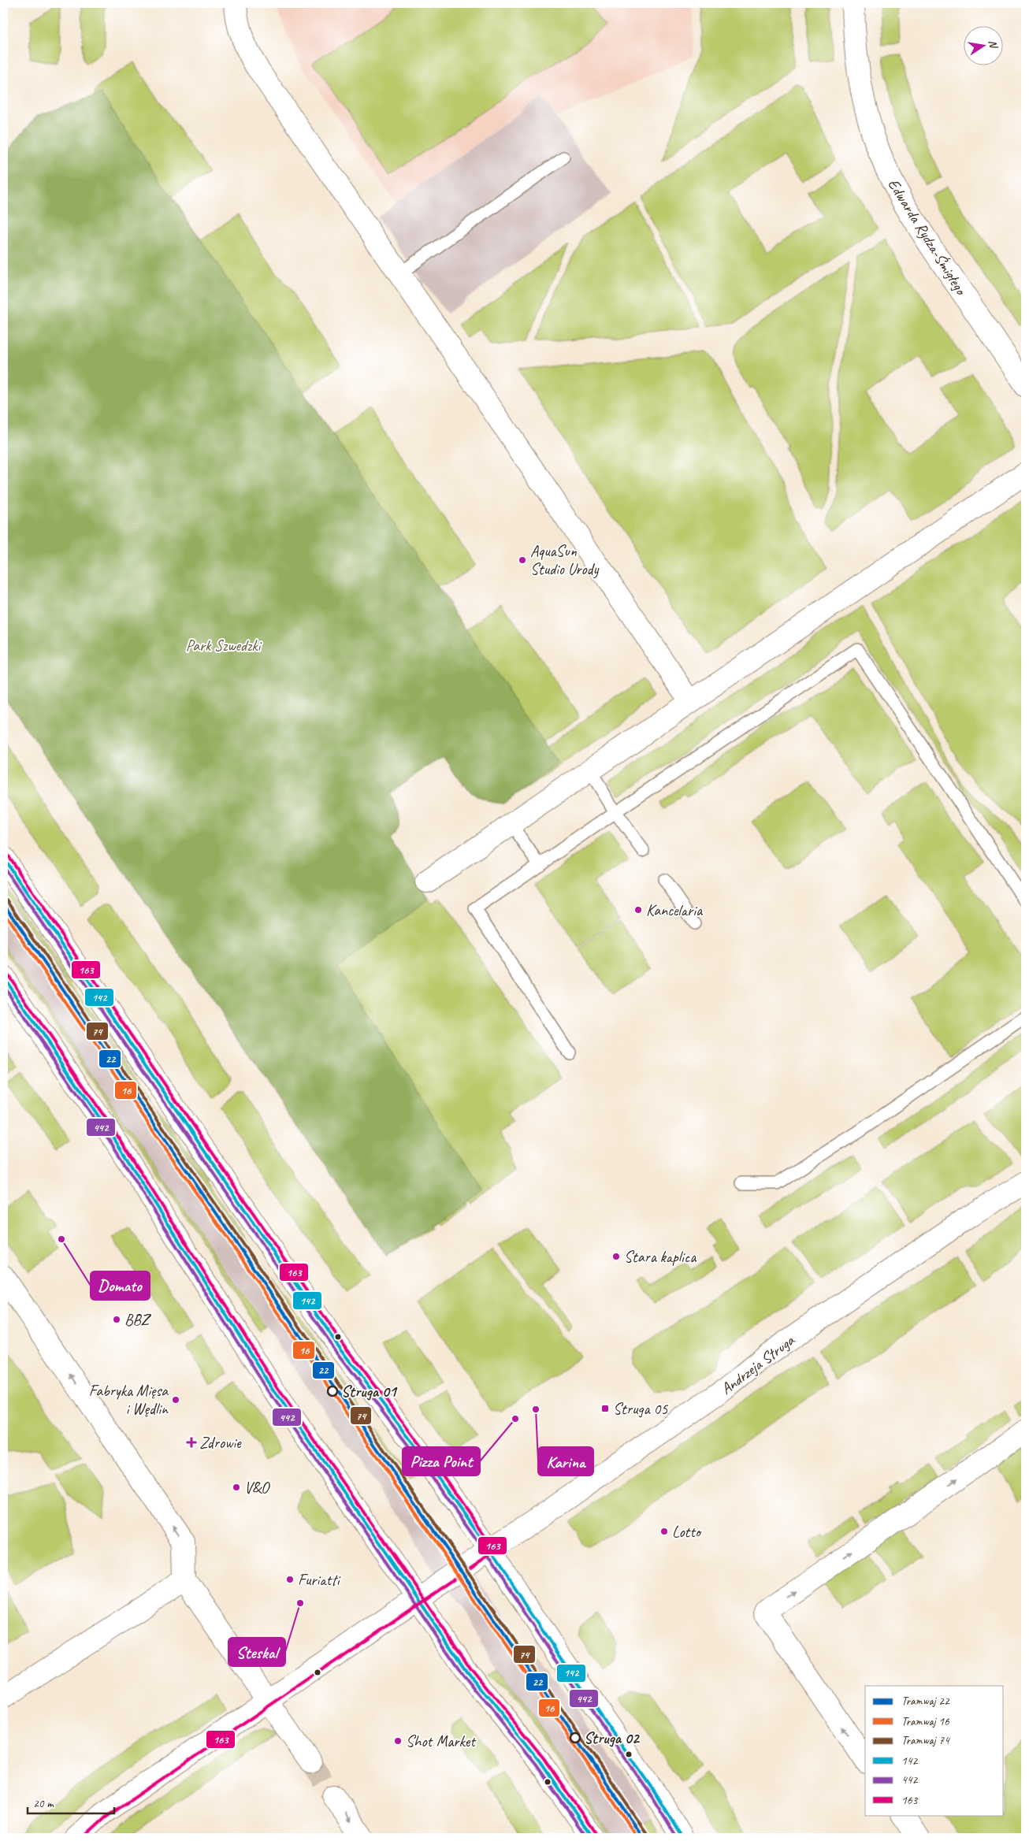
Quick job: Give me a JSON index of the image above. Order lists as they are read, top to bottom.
{
  "streets": {
    "street": ["Edwarda Rydza-Śmigłego", "Andrzeja Struga"]
  },
  "parks": ["Park Szwedzki"],
  "places": {
    "other": [
      "AquaSun Studio Urody",
      "Kancelaria",
      "Domato",
      "Stara kaplica",
      "BBZ",
      "Struga 01",
      "Fabryka Mięsa i Wędlin",
      "Karina",
      "Pizza Point",
      "V&O",
      "Lotto",
      "Furiatti",
      "Steskal",
      "Struga 02",
      "Shot Market"
    ],
    "transit": ["Struga 05"],
    "health": ["Zdrowie"]
  },
  "lines": [
    "transit line 163",
    "transit line 142",
    "transit line 442",
    "tram line 74",
    "tram line 22",
    "tram line 16"
  ],
  "legend": [
    "Tramwaj 22",
    "Tramwaj 16",
    "Tramwaj 74",
    "142",
    "442",
    "163"
  ],
  "scale_bar": "20 m",
  "north": "right"
}
